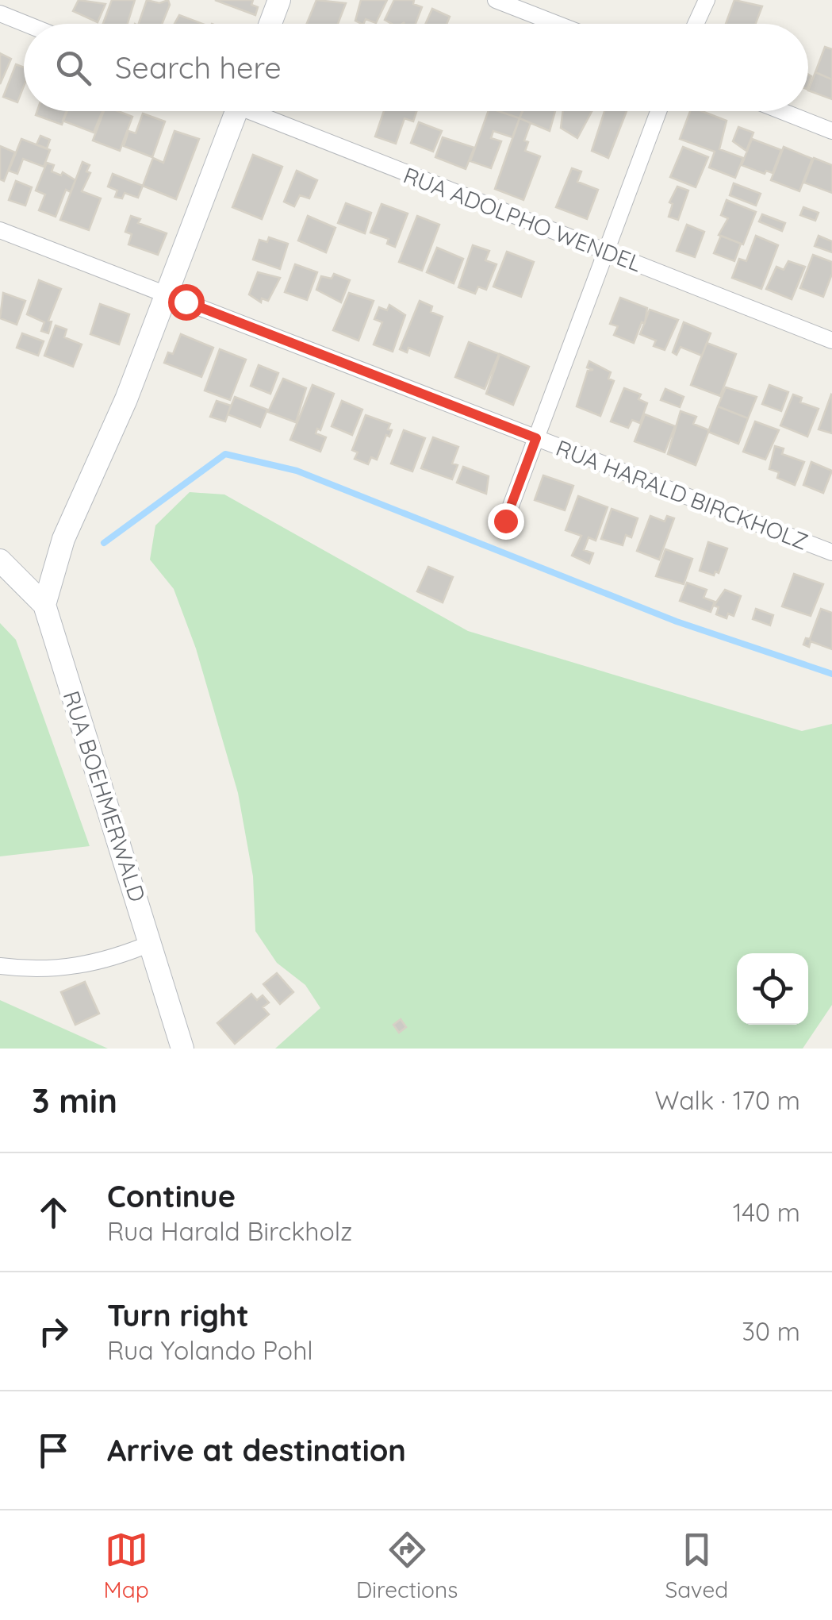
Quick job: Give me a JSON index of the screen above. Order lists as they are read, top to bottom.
{
  "streets": {
    "street": ["RUA ADOLPHO WENDEL", "RUA HARALD BIRCKHOLZ", "RUA BOEHMERWALD"]
  },
  "page": {
    "search": "Search here",
    "heading": ["3 min", "Walk · 170 m"],
    "list": [
      ["Continue", "Rua Harald Birckholz", "140 m"],
      ["Turn right", "Rua Yolando Pohl", "30 m"],
      "Arrive at destination"
    ],
    "nav": ["Map", "Directions", "Saved"]
  }
}
